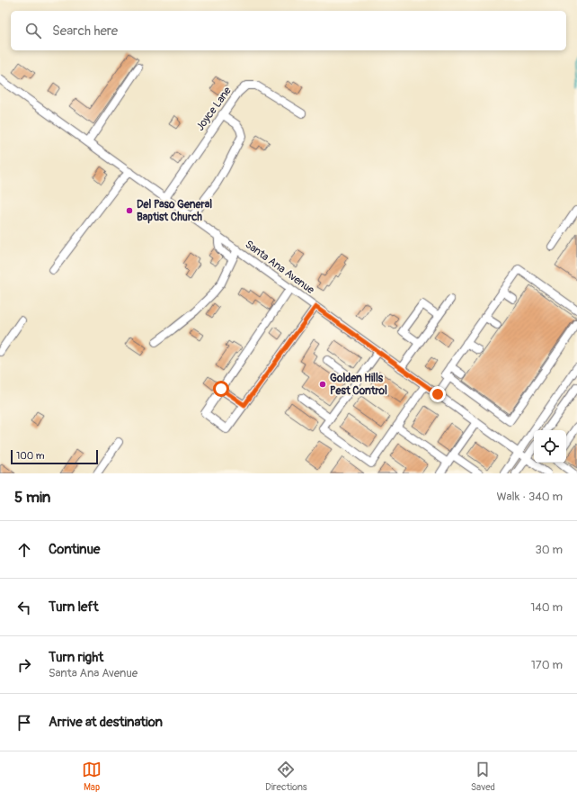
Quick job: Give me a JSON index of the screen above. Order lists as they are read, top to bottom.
{
  "streets": {
    "street": ["Joyce Lane", "Santa Ana Avenue"]
  },
  "crossings": [
    ["Joyce Lane", "Santa Ana Avenue"]
  ],
  "places": ["Del Paso General Baptist Church", "Golden Hills Pest Control"],
  "scale_bar": "100 m",
  "page": {
    "search": "Search here",
    "scale": "100 m",
    "heading": ["5 min", "Walk · 340 m"],
    "list": [
      ["Continue", "30 m"],
      ["Turn left", "140 m"],
      ["Turn right", "Santa Ana Avenue", "170 m"],
      "Arrive at destination"
    ],
    "nav": ["Map", "Directions", "Saved"]
  }
}
